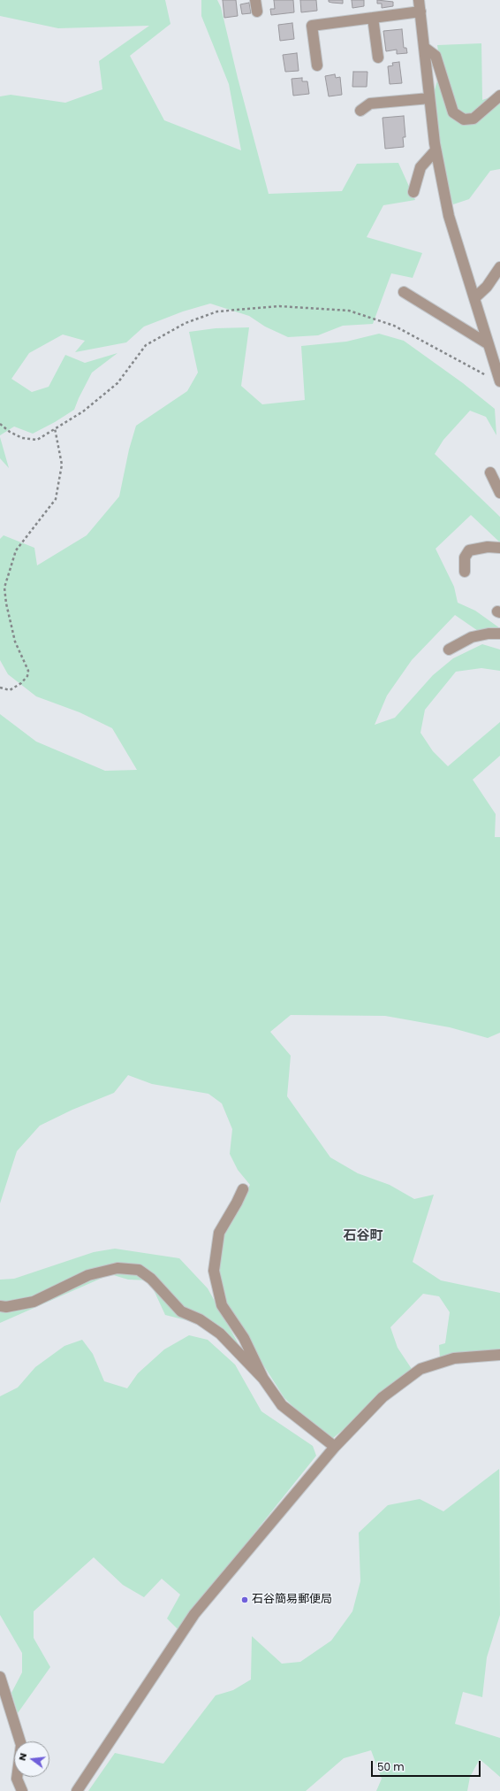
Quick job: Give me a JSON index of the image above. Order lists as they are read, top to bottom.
{
  "districts": ["石谷町"],
  "places": ["石谷簡易郵便局"],
  "scale_bar": "50 m",
  "north": "left"
}
